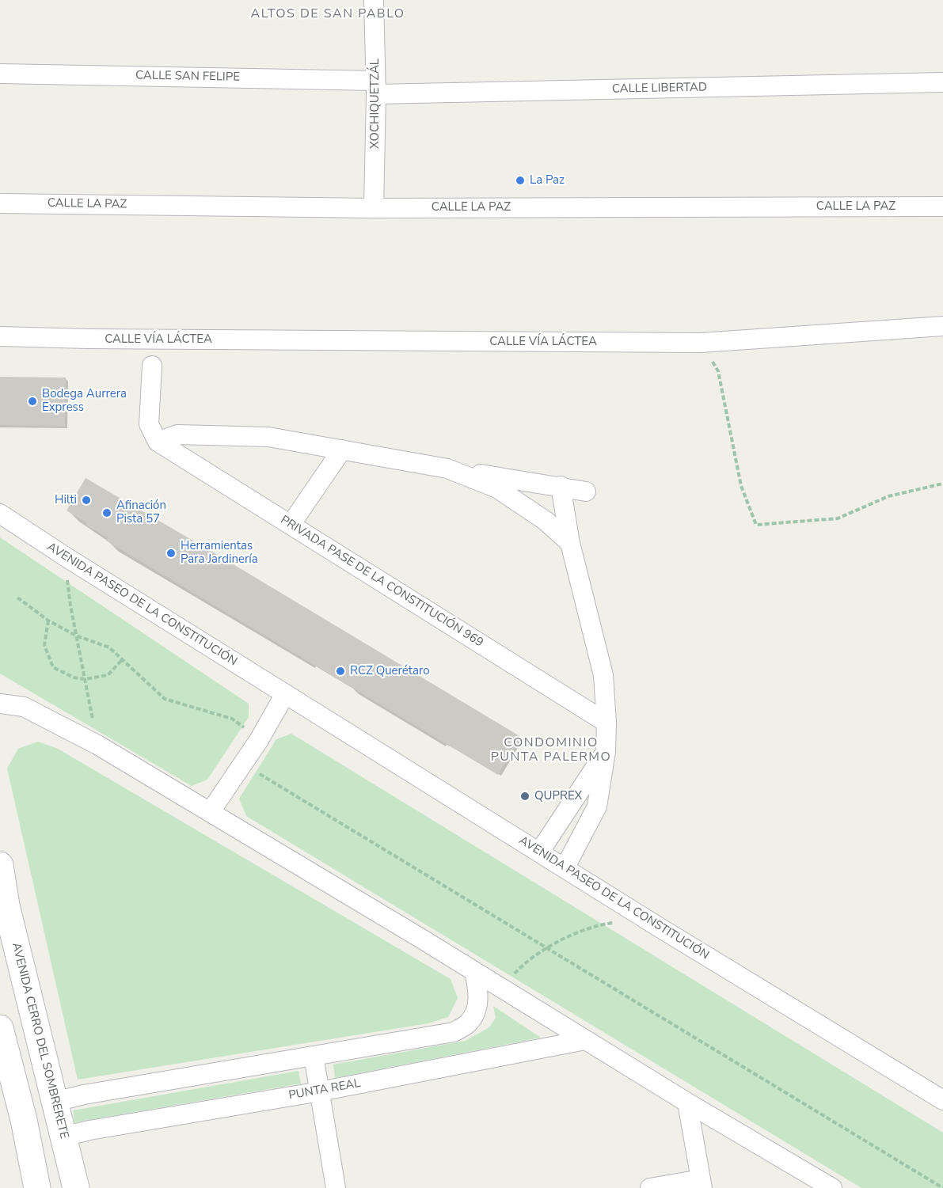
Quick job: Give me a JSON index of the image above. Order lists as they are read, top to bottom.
{
  "streets": {
    "main road": ["AVENIDA CERRO DEL SOMBRERETE"],
    "street": [
      "CALLE SAN FELIPE",
      "CALLE LIBERTAD",
      "XOCHIQUETZÁL",
      "CALLE LA PAZ",
      "CALLE VÍA LÁCTEA",
      "PRIVADA PASE DE LA CONSTITUCIÓN 969",
      "AVENIDA PASEO DE LA CONSTITUCIÓN",
      "PUNTA REAL"
    ]
  },
  "crossings": [
    ["CALLE SAN FELIPE", "CALLE LIBERTAD"],
    ["CALLE SAN FELIPE", "XOCHIQUETZÁL"],
    ["CALLE LIBERTAD", "XOCHIQUETZÁL"],
    ["XOCHIQUETZÁL", "CALLE LA PAZ"],
    ["AVENIDA CERRO DEL SOMBRERETE", "PUNTA REAL"]
  ],
  "districts": ["ALTOS DE SAN PABLO", "CONDOMINIO PUNTA PALERMO"],
  "places": [
    "La Paz",
    "Bodega Aurrera Express",
    "Hilti",
    "Afinación Pista 57",
    "Herramientas Para Jardinería",
    "RCZ Querétaro",
    "QUPREX"
  ]
}
